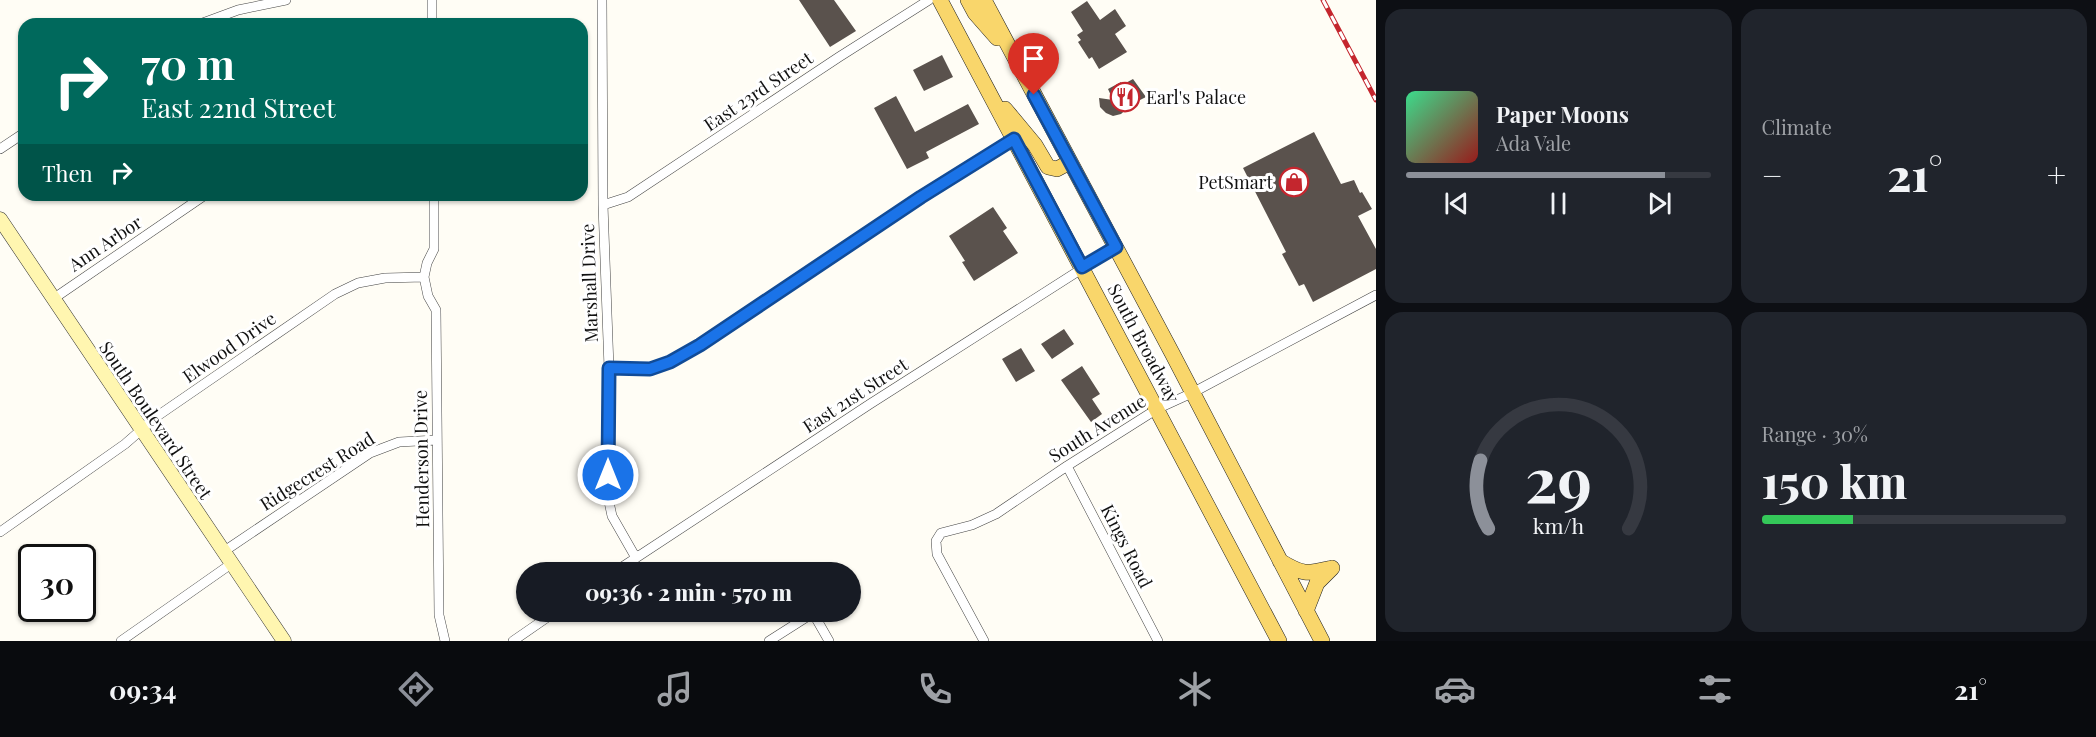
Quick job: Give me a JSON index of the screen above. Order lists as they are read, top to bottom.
{
  "streets": {
    "main road": ["South Broadway", "South Boulevard Street"],
    "street": [
      "East 23rd Street",
      "Ann Arbor",
      "Marshall Drive",
      "Elwood Drive",
      "East 21st Street",
      "South Avenue",
      "Henderson Drive",
      "Ridgecrest Road",
      "Kings Road"
    ]
  },
  "crossings": [
    ["East 23rd Street", "Marshall Drive"],
    ["Ann Arbor", "South Boulevard Street"],
    ["Marshall Drive", "East 21st Street"],
    ["South Broadway", "East 21st Street"],
    ["South Broadway", "South Avenue"],
    ["Elwood Drive", "South Boulevard Street"],
    ["Elwood Drive", "Henderson Drive"],
    ["South Boulevard Street", "Ridgecrest Road"],
    ["South Avenue", "Kings Road"],
    ["Henderson Drive", "Ridgecrest Road"]
  ],
  "places": {
    "restaurant": ["Earl's Palace"],
    "shop": ["PetSmart"]
  },
  "page": {
    "tile": [
      "Climate",
      ["Range · 30%", "150 km"]
    ],
    "turn": ["70 m", "East 22nd Street"],
    "song": ["Paper Moons", "Ada Vale"],
    "then": "Then",
    "heat": ["−", "21°", "+"],
    "limit": "30",
    "trip": "09:36 · 2 min · 570 m",
    "tabs": ["09:34", "21°"],
    "gauge": ["29", "km/h"]
  }
}
